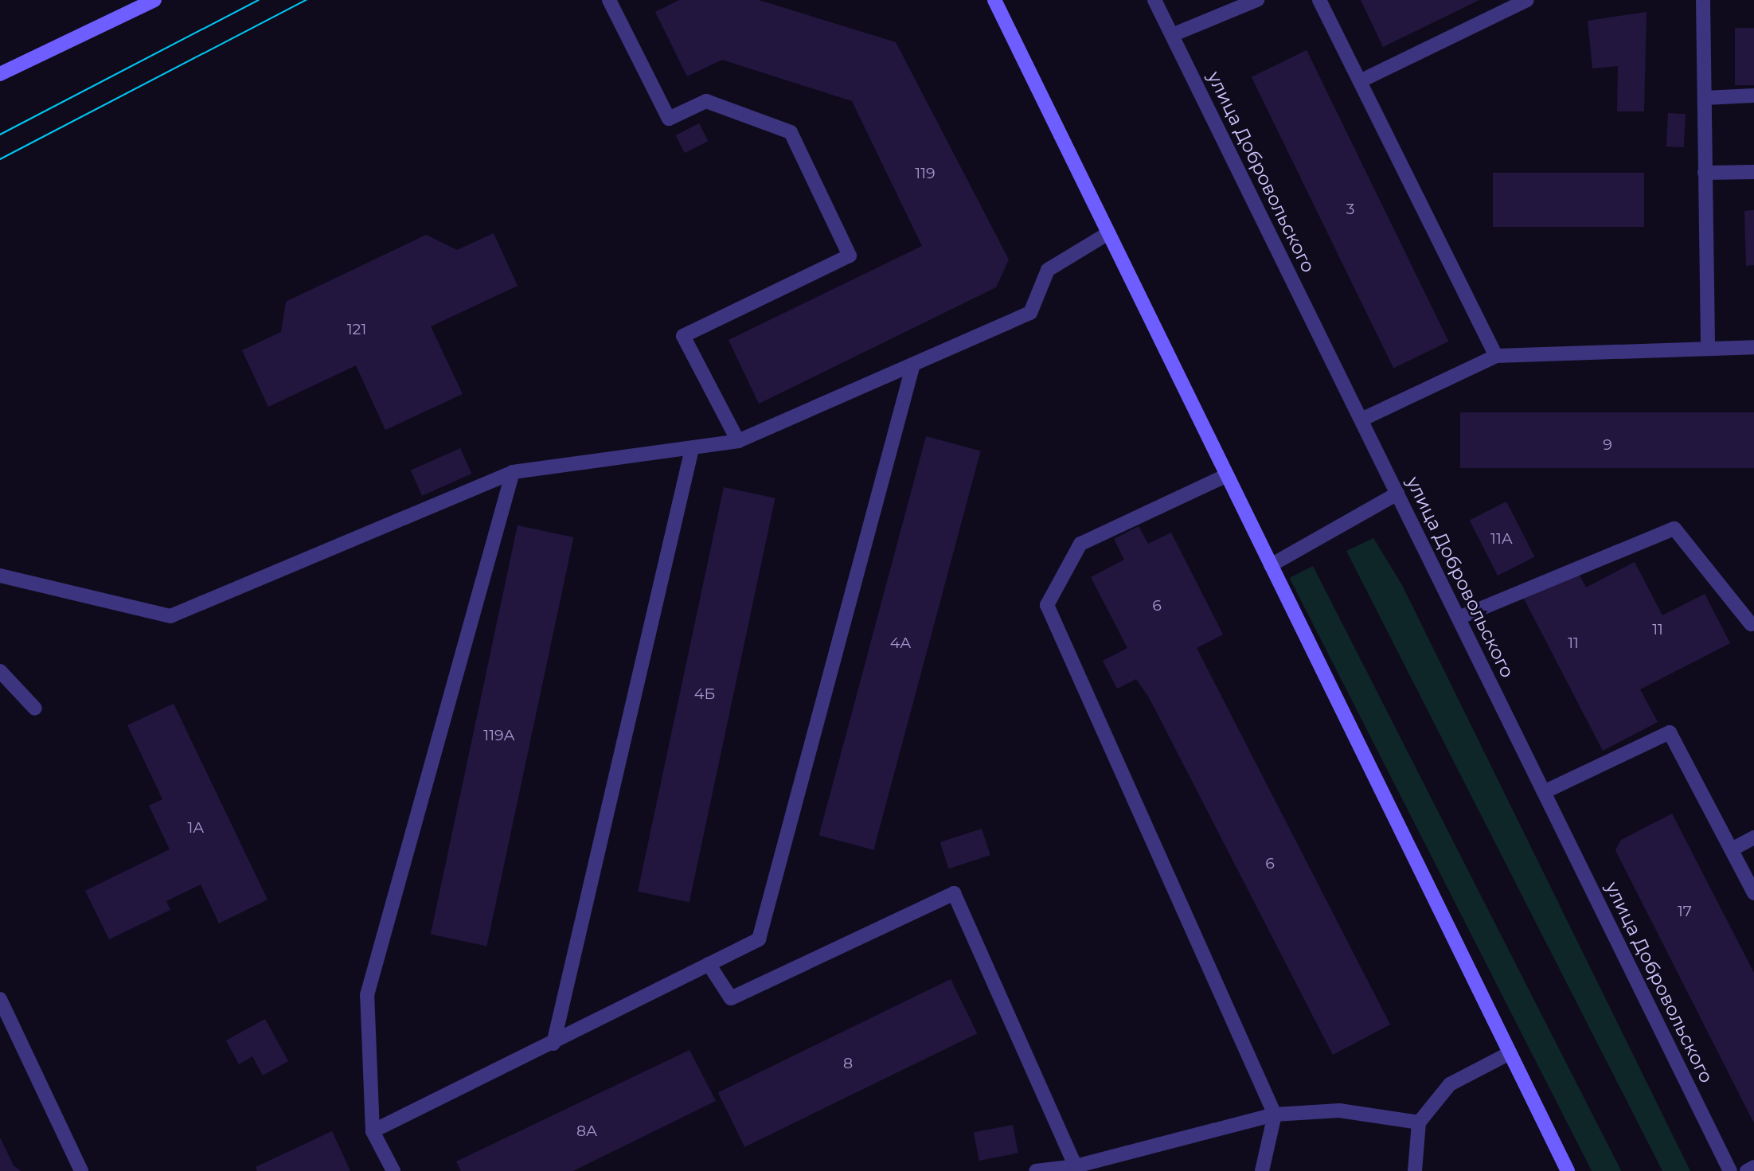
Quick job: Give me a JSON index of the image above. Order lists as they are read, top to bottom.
{
  "streets": {
    "street": ["улица Добровольского"]
  },
  "house_numbers": [
    "119",
    "3",
    "121",
    "9",
    "11А",
    "6",
    "11",
    "4А",
    "11",
    "4Б",
    "119А",
    "1А",
    "6",
    "17",
    "8",
    "8А"
  ]
}
